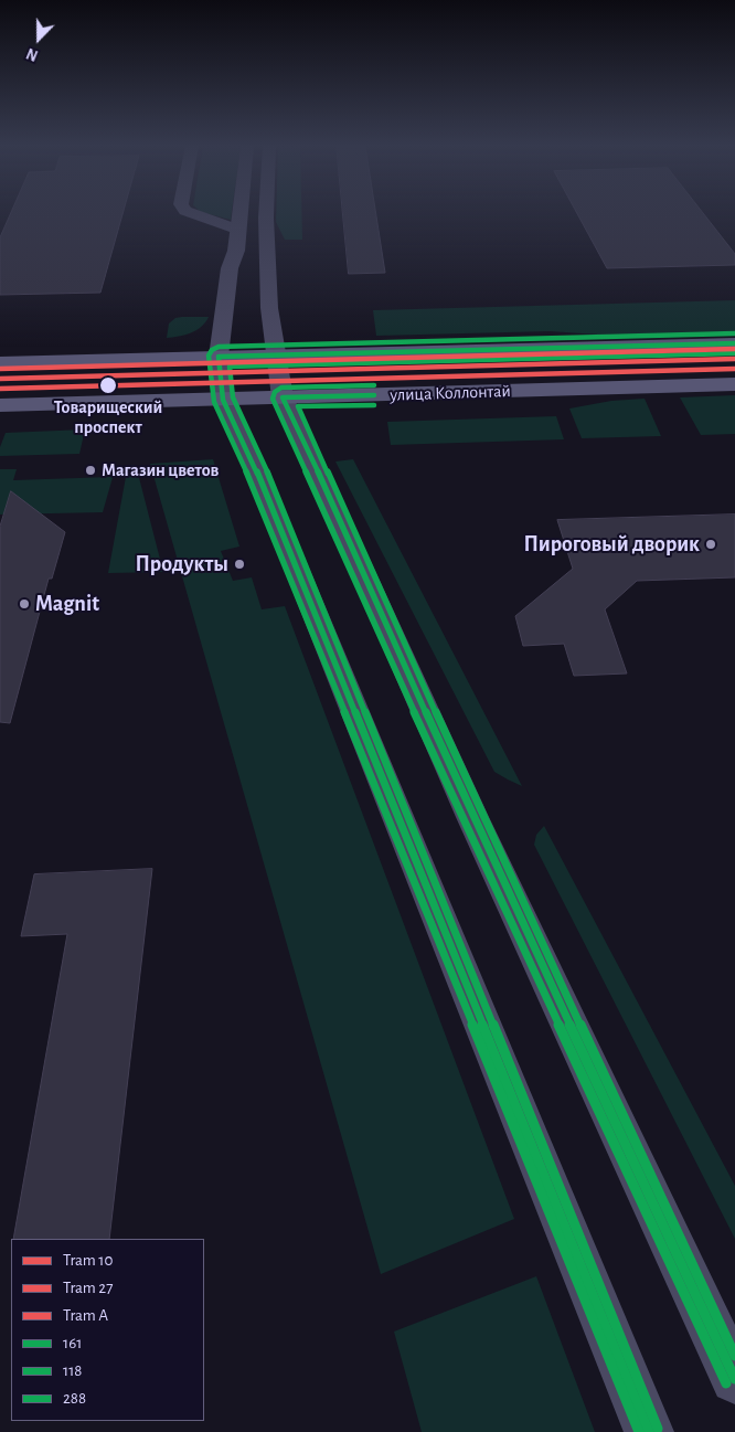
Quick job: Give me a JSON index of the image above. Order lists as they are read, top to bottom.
{
  "streets": {
    "main road": ["улица Коллонтай"]
  },
  "places": [
    "Товарищеский проспект",
    "Магазин цветов",
    "Пироговый дворик",
    "Продукты",
    "Magnit"
  ],
  "lines": [
    "transit line 288",
    "transit line 161",
    "tram line А",
    "transit line 118",
    "tram line 10",
    "tram line 27"
  ],
  "legend": [
    "Tram 10",
    "Tram 27",
    "Tram А",
    "161",
    "118",
    "288"
  ],
  "north": "bottom"
}
